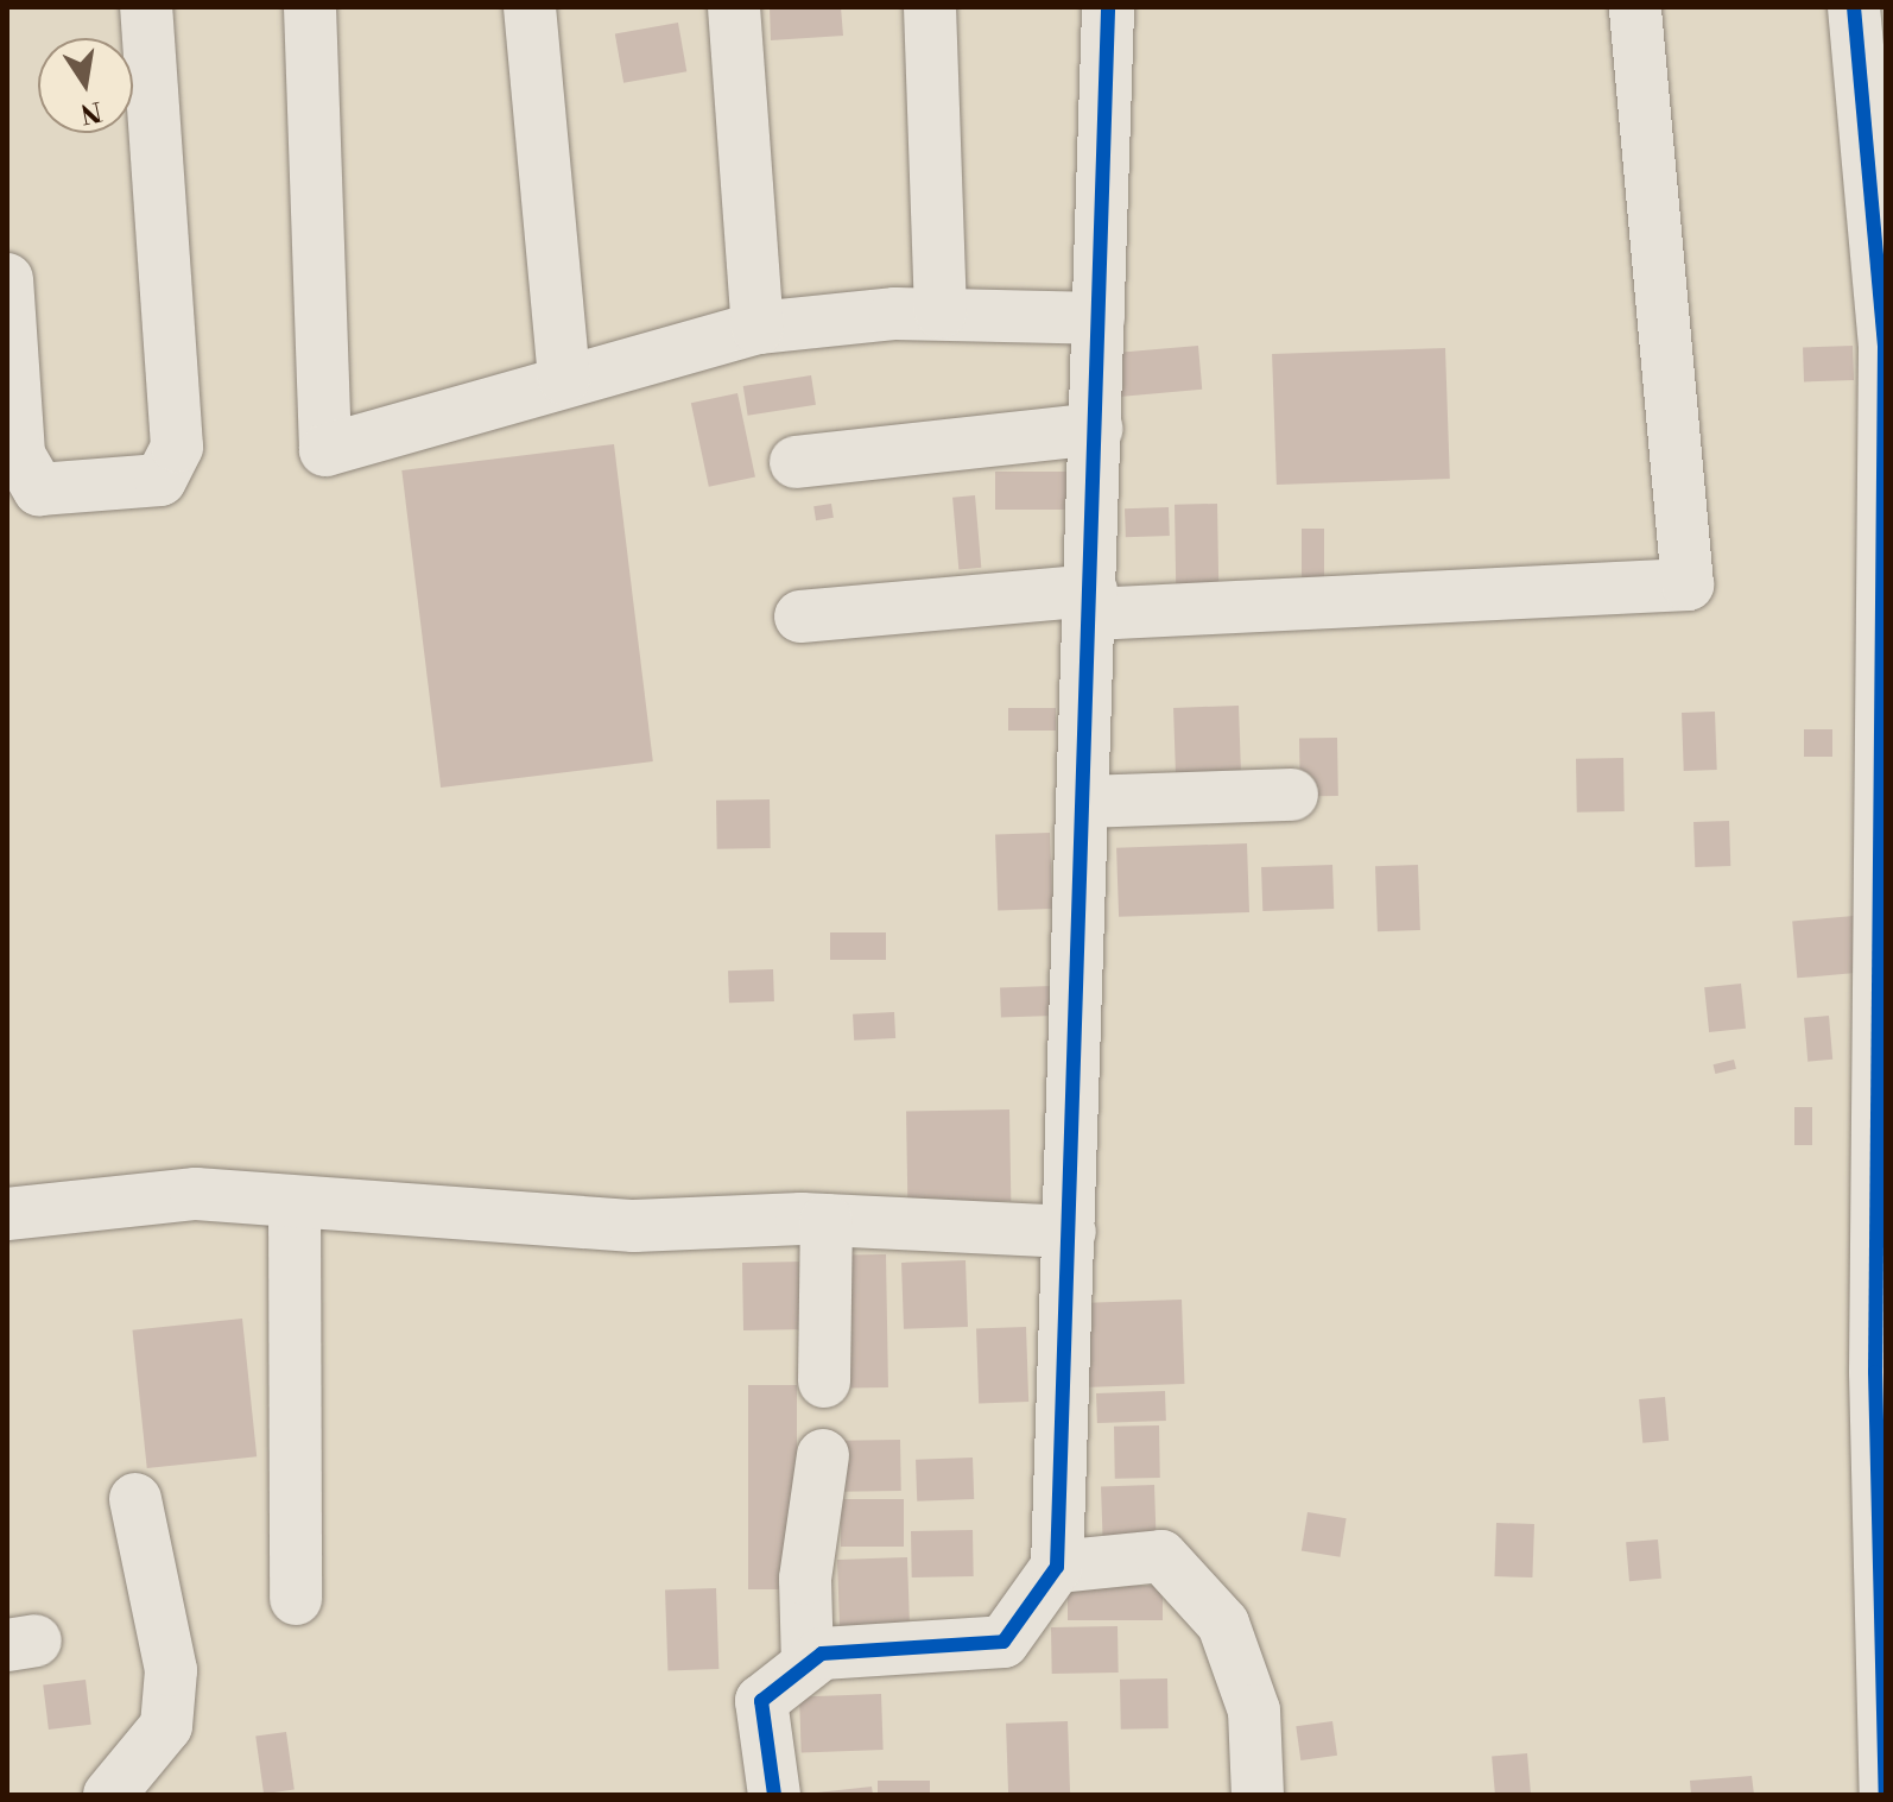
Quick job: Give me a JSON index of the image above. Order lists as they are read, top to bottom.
{
  "north": "bottom"
}
